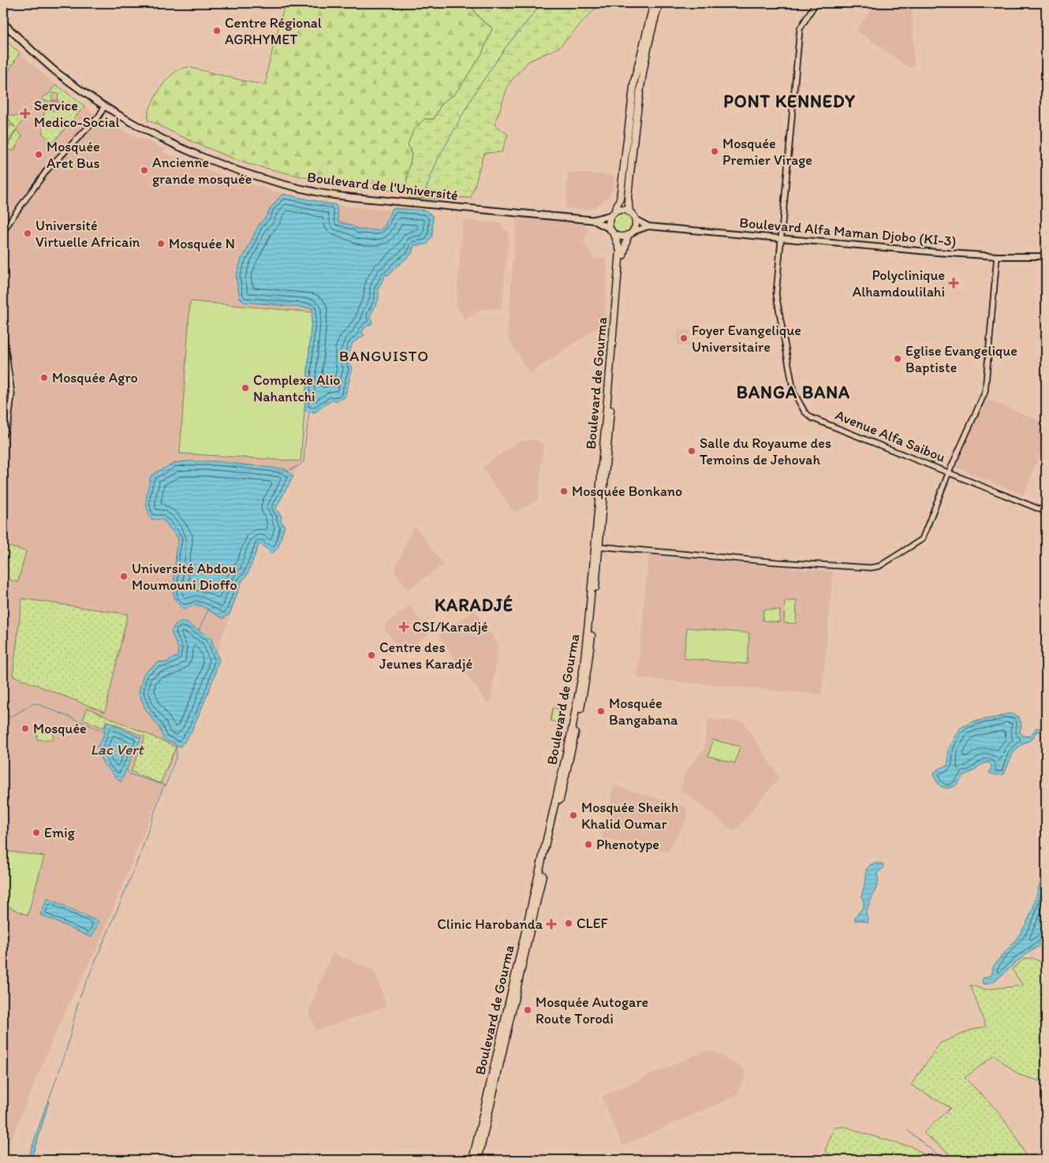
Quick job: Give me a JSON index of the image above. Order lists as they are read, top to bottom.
{
  "streets": {
    "highway": ["Boulevard de Gourma"],
    "main road": ["Boulevard de l'Université", "Boulevard Alfa Maman Djobo (KI-3)"],
    "street": ["Avenue Alfa Saibou"]
  },
  "crossings": [
    ["Boulevard de l'Université", "Boulevard Alfa Maman Djobo (KI-3)"],
    ["Boulevard de l'Université", "Boulevard de Gourma"],
    ["Boulevard Alfa Maman Djobo (KI-3)", "Boulevard de Gourma"],
    ["Boulevard Alfa Maman Djobo (KI-3)", "Avenue Alfa Saibou"]
  ],
  "districts": [
    "PONT KENNEDY",
    "BANGUISTO",
    "BANGA BANA",
    "KARADJÉ"
  ],
  "water": ["Lac Vert"],
  "places": {
    "other": [
      "Centre Régional AGRHYMET",
      "Mosquée Premier Virage",
      "Mosquée Aret Bus",
      "Ancienne grande mosquée",
      "Université Virtuelle Africain",
      "Mosquée N",
      "Foyer Evangelique Universitaire",
      "Eglise Evangelique Baptiste",
      "Mosquée Agro",
      "Complexe Alio Nahantchi",
      "Salle du Royaume des Temoins de Jehovah",
      "Mosquée Bonkano",
      "Université Abdou Moumouni Dioffo",
      "Centre des Jeunes Karadjé",
      "Mosquée Bangabana",
      "Mosquée",
      "Mosquée Sheikh Khalid Oumar",
      "Emig",
      "Phenotype",
      "CLEF",
      "Mosquée Autogare Route Torodi"
    ],
    "health": [
      "Service Medico-Social",
      "Polyclinique Alhamdoulilahi",
      "CSI/Karadjé",
      "Clinic Harobanda"
    ]
  }
}
